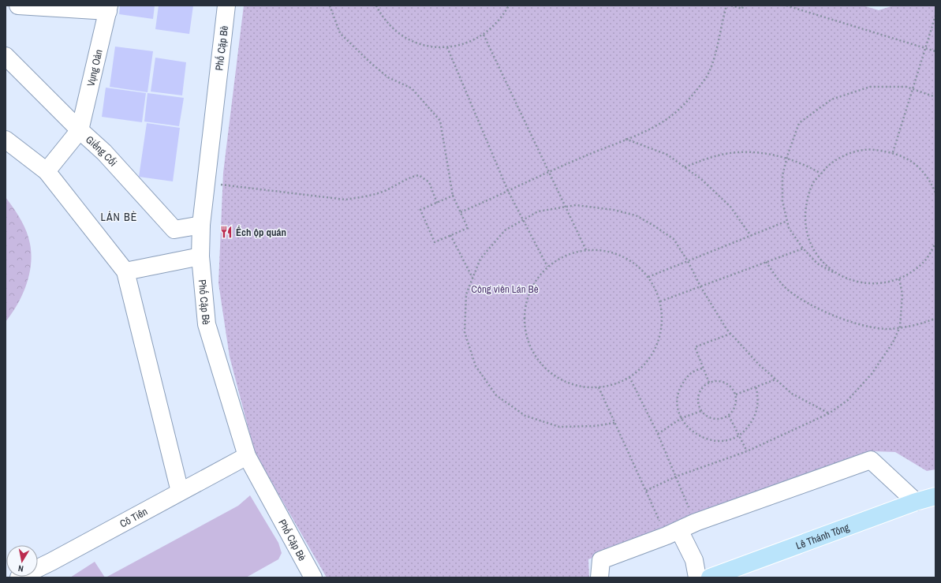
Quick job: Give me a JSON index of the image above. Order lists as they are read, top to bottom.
{
  "streets": {
    "main road": ["Lê Thánh Tông"],
    "street": [
      "Phố Cặp Bè",
      "Vụng Oản",
      "Giếng Cối",
      "Cô Tiên"
    ]
  },
  "crossings": [
    ["Phố Cặp Bè", "Giếng Cối"],
    ["Phố Cặp Bè", "Cô Tiên"],
    ["Vụng Oản", "Giếng Cối"]
  ],
  "districts": ["LÁN BÈ"],
  "parks": ["Công viên Lán Bè"],
  "places": {
    "restaurant": ["Ếch ộp quán"]
  },
  "north": "bottom"
}
